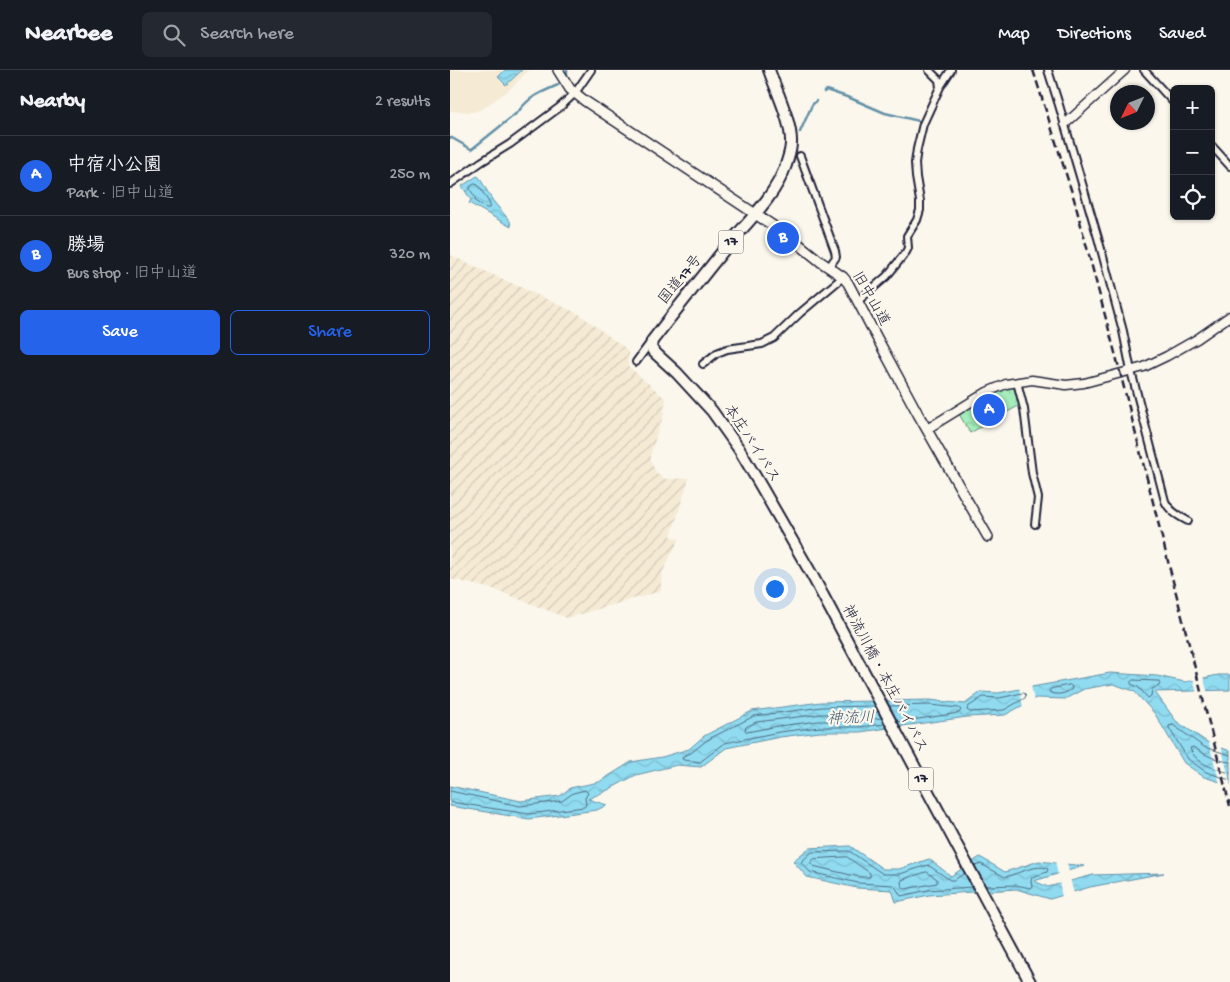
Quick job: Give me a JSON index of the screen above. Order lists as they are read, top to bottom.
{
  "streets": {
    "highway": [
      "17",
      "国道17号",
      "本庄バイパス",
      "神流川橋・本庄バイパス"
    ],
    "main road": ["旧中山道"]
  },
  "crossings": [
    ["国道17号", "旧中山道"],
    ["国道17号", "本庄バイパス"],
    ["本庄バイパス", "神流川橋・本庄バイパス"]
  ],
  "water": ["神流川"],
  "north": "bottom left",
  "page": {
    "header": "Nearbee",
    "search": "Search here",
    "nav": ["Map", "Directions", "Saved"],
    "heading": ["Nearby", "2 results"],
    "map_buttons": ["+", "−"],
    "list": [
      {
        "mark": "A",
        "name": "中宿小公園",
        "note": "Park · 旧中山道",
        "value": "250 m"
      },
      {
        "mark": "B",
        "name": "勝場",
        "note": "Bus stop · 旧中山道",
        "value": "320 m"
      }
    ],
    "pins": ["B", "A"],
    "buttons": ["Save", "Share"]
  }
}
